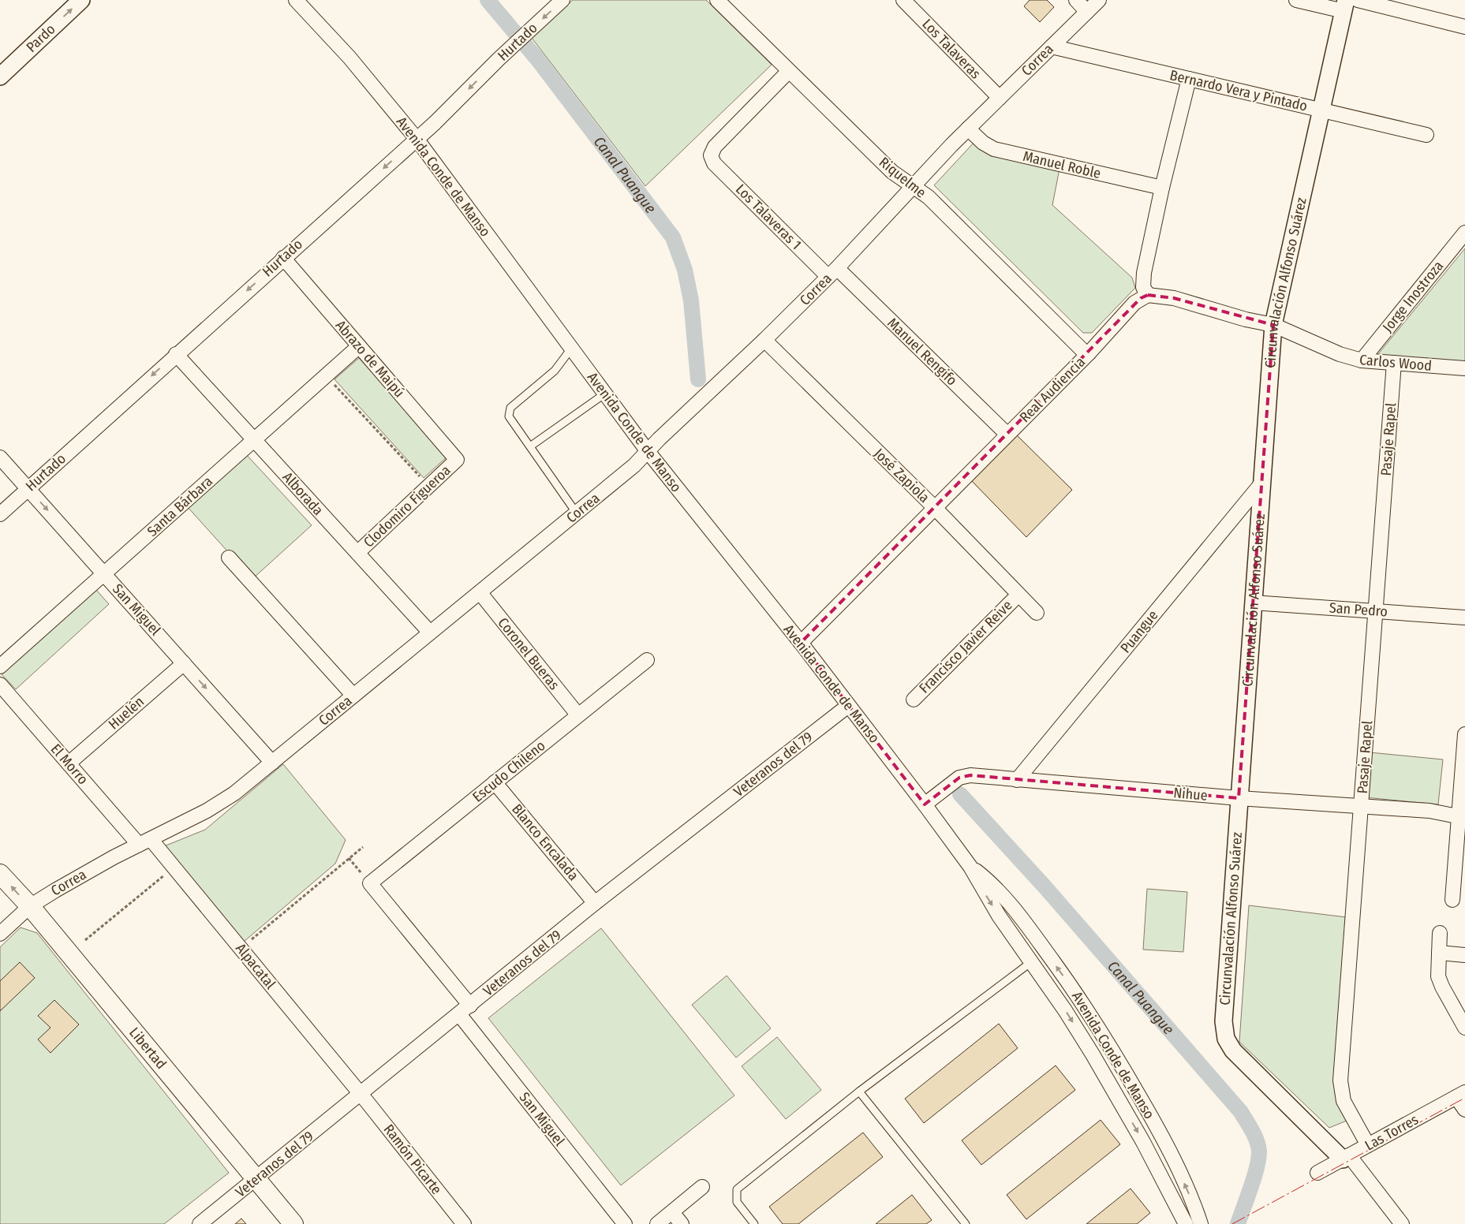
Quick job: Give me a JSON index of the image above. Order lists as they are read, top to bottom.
{
  "streets": {
    "main road": ["Libertad"],
    "street": [
      "Pardo",
      "Hurtado",
      "Los Talaveras",
      "Correa",
      "Bernardo Vera y Pintado",
      "Manuel Roble",
      "Avenida Conde de Manso",
      "Riquelme",
      "Los Talaveras 1",
      "Circunvalación Alfonso Suárez",
      "Jorge Inostroza",
      "Manuel Rengifo",
      "Abrazo de Maipú",
      "Carlos Wood",
      "Real Audiencia",
      "Pasaje Rapel",
      "José Zapiola",
      "Alborada",
      "Santa Bárbara",
      "Clodomiro Figueroa",
      "San Miguel",
      "San Pedro",
      "Puangue",
      "Francisco Javier Reive",
      "Coronel Bueras",
      "Huelén",
      "El Morro",
      "Veteranos del 79",
      "Escudo Chileno",
      "Ñihue",
      "Blanco Encalada",
      "Alpacatal",
      "Las Torres",
      "Ramón Picarte"
    ]
  },
  "crossings": [
    ["Hurtado", "Avenida Conde de Manso"],
    ["Hurtado", "Abrazo de Maipú"],
    ["Hurtado", "Alborada"],
    ["Hurtado", "San Miguel"],
    ["Los Talaveras", "Correa"],
    ["Correa", "Bernardo Vera y Pintado"],
    ["Correa", "Manuel Roble"],
    ["Correa", "Avenida Conde de Manso"],
    ["Correa", "Riquelme"],
    ["Correa", "Los Talaveras 1"],
    ["Correa", "Manuel Rengifo"],
    ["Correa", "José Zapiola"],
    ["Correa", "Alborada"],
    ["Correa", "San Miguel"],
    ["Correa", "Coronel Bueras"],
    ["Correa", "El Morro"],
    ["Correa", "Alpacatal"],
    ["Correa", "Libertad"],
    ["Bernardo Vera y Pintado", "Circunvalación Alfonso Suárez"],
    ["Avenida Conde de Manso", "Real Audiencia"],
    ["Avenida Conde de Manso", "Veteranos del 79"],
    ["Avenida Conde de Manso", "Ñihue"],
    ["Riquelme", "Los Talaveras 1"],
    ["Riquelme", "Real Audiencia"],
    ["Los Talaveras 1", "Manuel Rengifo"],
    ["Circunvalación Alfonso Suárez", "Carlos Wood"],
    ["Circunvalación Alfonso Suárez", "San Pedro"],
    ["Circunvalación Alfonso Suárez", "Puangue"],
    ["Circunvalación Alfonso Suárez", "Ñihue"],
    ["Circunvalación Alfonso Suárez", "Las Torres"],
    ["Jorge Inostroza", "Carlos Wood"],
    ["Manuel Rengifo", "Real Audiencia"],
    ["Abrazo de Maipú", "Santa Bárbara"],
    ["Abrazo de Maipú", "Clodomiro Figueroa"],
    ["Carlos Wood", "Real Audiencia"],
    ["Carlos Wood", "Pasaje Rapel"],
    ["Real Audiencia", "José Zapiola"],
    ["Pasaje Rapel", "San Pedro"],
    ["Pasaje Rapel", "Ñihue"],
    ["Pasaje Rapel", "Las Torres"],
    ["José Zapiola", "Francisco Javier Reive"],
    ["Alborada", "Santa Bárbara"],
    ["Alborada", "Clodomiro Figueroa"],
    ["Santa Bárbara", "San Miguel"],
    ["San Miguel", "Huelén"],
    ["San Miguel", "Veteranos del 79"],
    ["Puangue", "Ñihue"],
    ["Coronel Bueras", "Escudo Chileno"],
    ["Huelén", "El Morro"],
    ["El Morro", "Alpacatal"],
    ["Veteranos del 79", "Blanco Encalada"],
    ["Veteranos del 79", "Alpacatal"],
    ["Veteranos del 79", "Libertad"],
    ["Veteranos del 79", "Ramón Picarte"],
    ["Escudo Chileno", "Blanco Encalada"],
    ["Alpacatal", "Ramón Picarte"]
  ],
  "one_way": ["Pardo", "Hurtado"],
  "water": ["Canal Puangue"]
}
